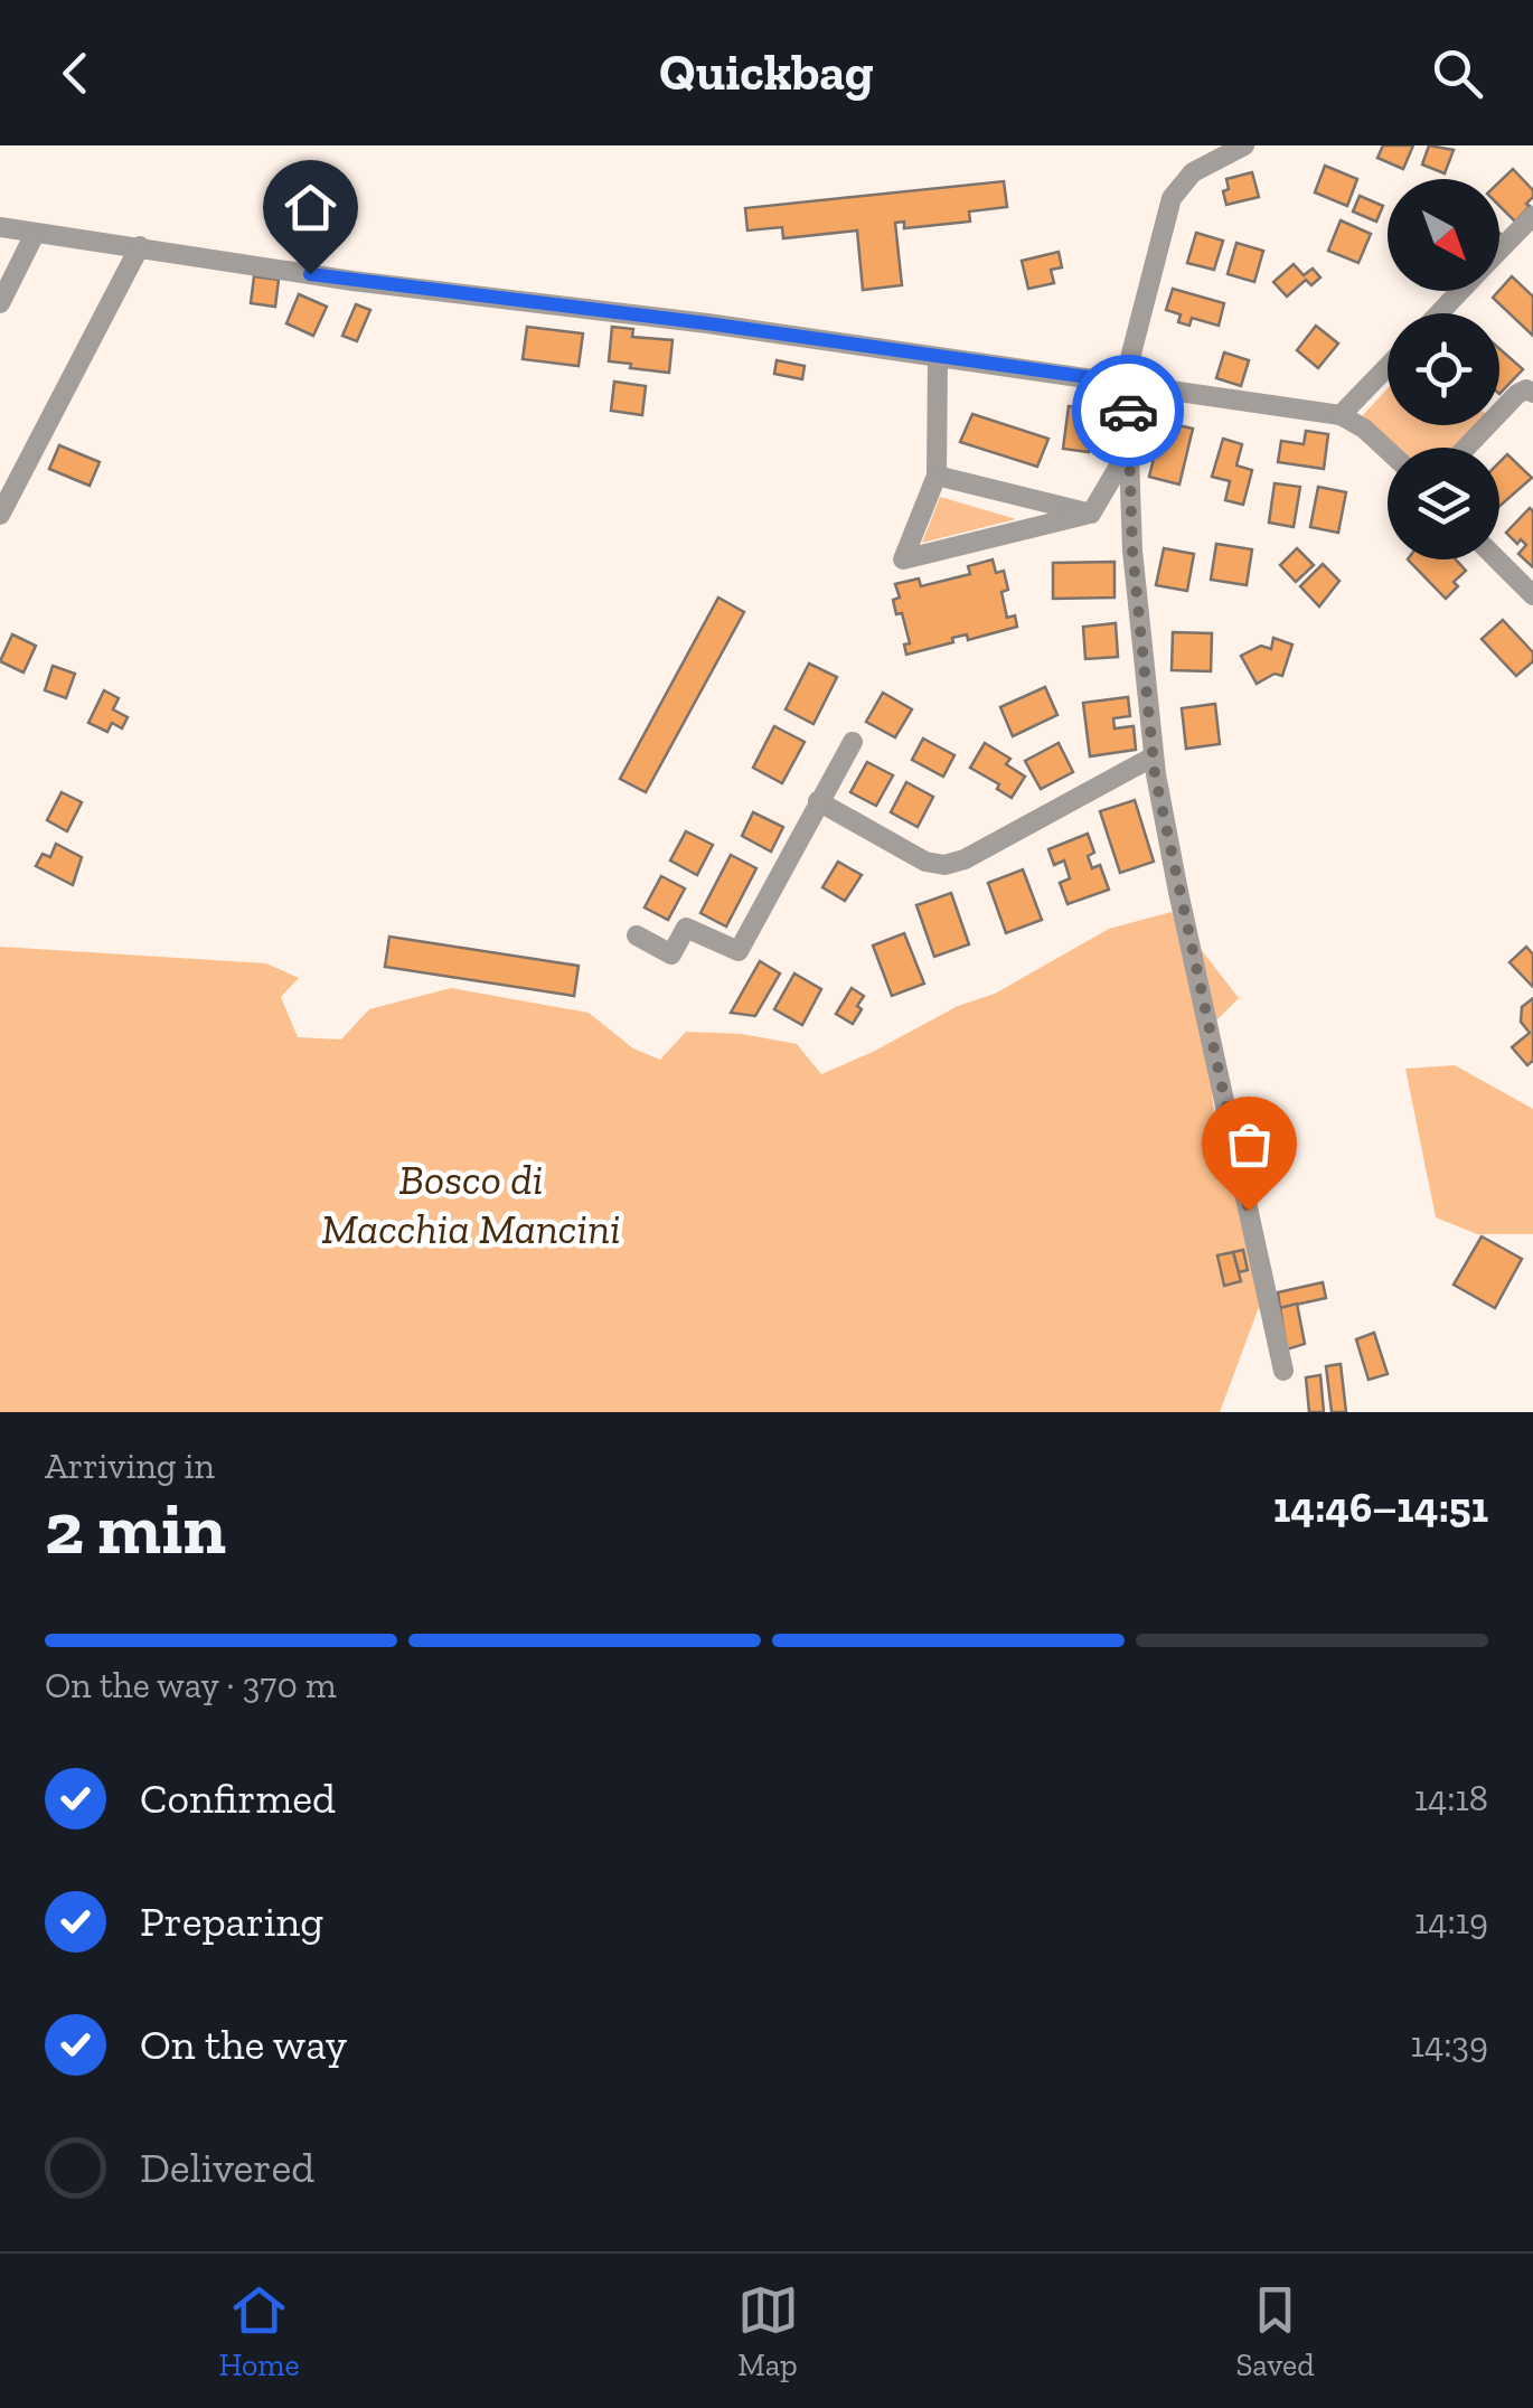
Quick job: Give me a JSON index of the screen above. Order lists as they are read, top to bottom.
{
  "parks": ["Bosco di Macchia Mancini"],
  "north": "bottom right",
  "page": {
    "header": "Quickbag",
    "heading": ["2 min", "Arriving in", "14:46–14:51"],
    "bar": "On the way · 370 m",
    "list": [
      ["Confirmed", "14:18"],
      ["Preparing", "14:19"],
      ["On the way", "14:39"],
      "Delivered"
    ],
    "tabs": ["Home", "Map", "Saved"]
  }
}
